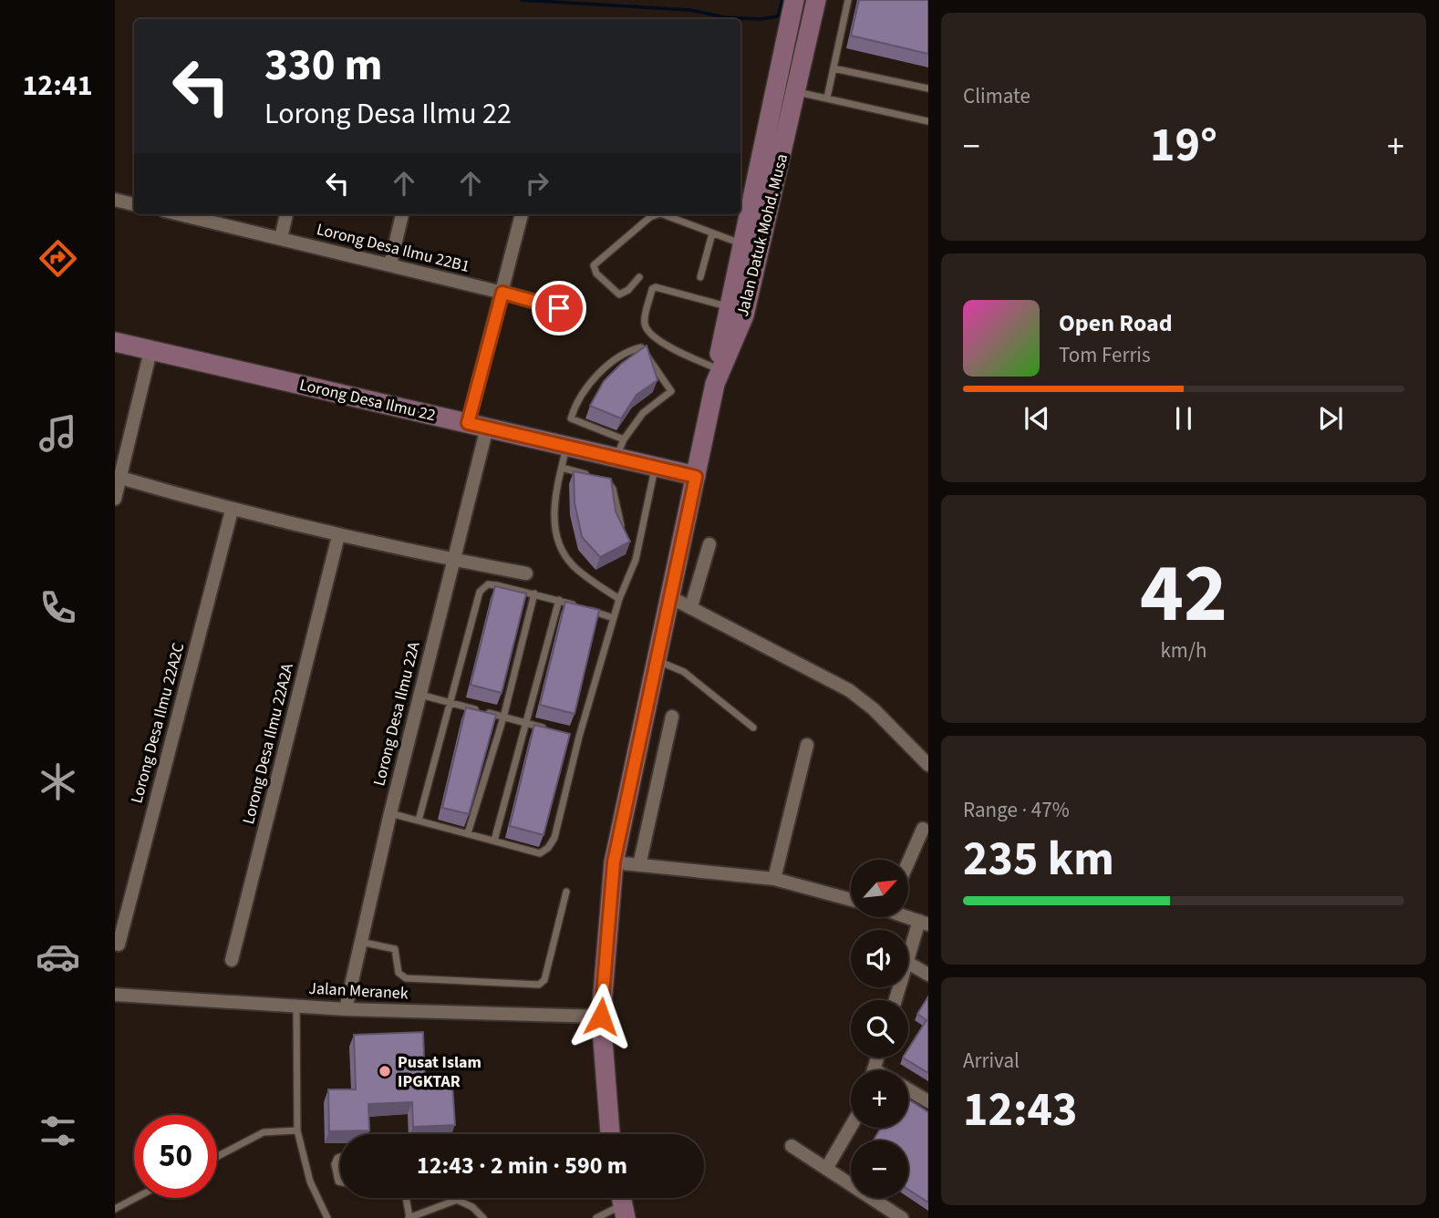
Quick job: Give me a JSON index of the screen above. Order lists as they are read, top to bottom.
{
  "streets": {
    "main road": ["Jalan Datuk Mohd. Musa", "Lorong Desa Ilmu 22"],
    "street": [
      "Lorong Desa Ilmu 22B1",
      "Lorong Desa Ilmu 22A",
      "Lorong Desa Ilmu 22A2C",
      "Lorong Desa Ilmu 22A2A",
      "Jalan Meranek"
    ]
  },
  "crossings": [
    ["Jalan Datuk Mohd. Musa", "Lorong Desa Ilmu 22"],
    ["Jalan Datuk Mohd. Musa", "Jalan Meranek"],
    ["Lorong Desa Ilmu 22", "Lorong Desa Ilmu 22A"],
    ["Lorong Desa Ilmu 22A", "Jalan Meranek"]
  ],
  "places": ["Pusat Islam IPGKTAR"],
  "north": "top right",
  "page": {
    "tabs": "12:41",
    "tile": [
      "Climate",
      ["42", "km/h"],
      ["Range · 47%", "235 km"],
      ["Arrival", "12:43"]
    ],
    "turn": ["330 m", "Lorong Desa Ilmu 22"],
    "heat": ["−", "19°", "+"],
    "song": ["Open Road", "Tom Ferris"],
    "map_buttons": ["+", "−"],
    "limit": "50",
    "trip": "12:43 · 2 min · 590 m"
  }
}
